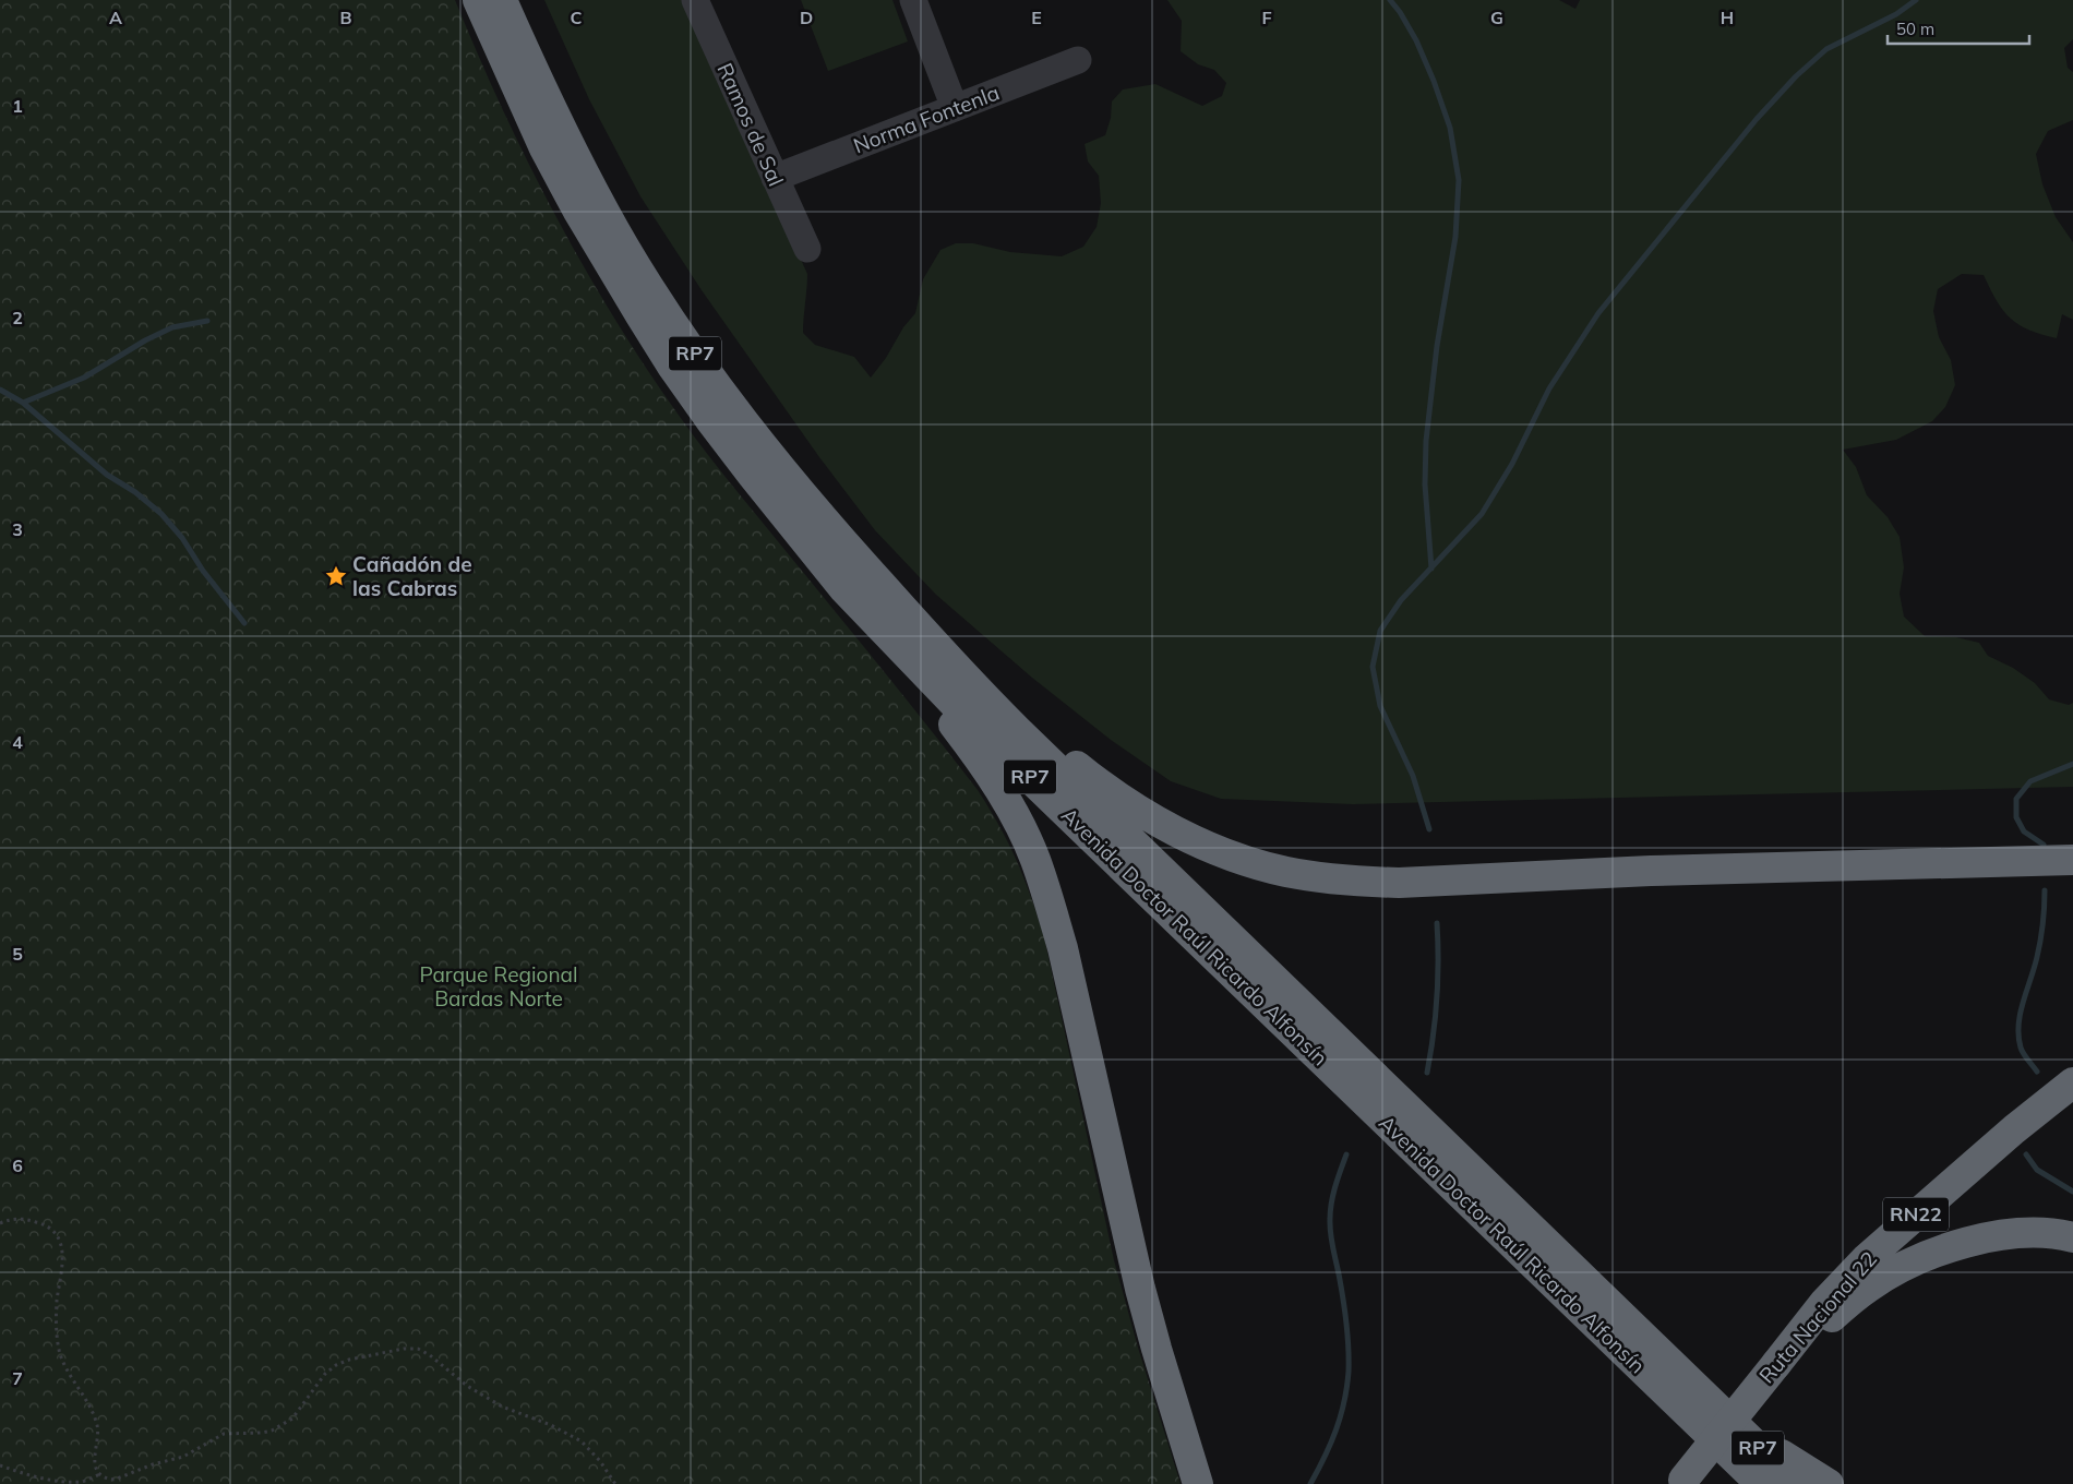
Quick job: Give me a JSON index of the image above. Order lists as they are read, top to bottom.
{
  "streets": {
    "highway": [
      "RP7",
      "Avenida Doctor Raúl Ricardo Alfonsín",
      "RN22",
      "Ruta Nacional 22"
    ],
    "street": ["Norma Fontenla", "Ramos de Sal"]
  },
  "crossings": [
    ["Norma Fontenla", "Ramos de Sal"],
    ["RP7", "Avenida Doctor Raúl Ricardo Alfonsín"]
  ],
  "parks": ["Parque Regional Bardas Norte"],
  "places": {
    "place": ["Cañadón de las Cabras"]
  },
  "scale_bar": "50 m",
  "grid": {
    "columns": [
      "A",
      "B",
      "C",
      "D",
      "E",
      "F",
      "G",
      "H"
    ],
    "rows": [
      "1",
      "2",
      "3",
      "4",
      "5",
      "6",
      "7"
    ]
  }
}
